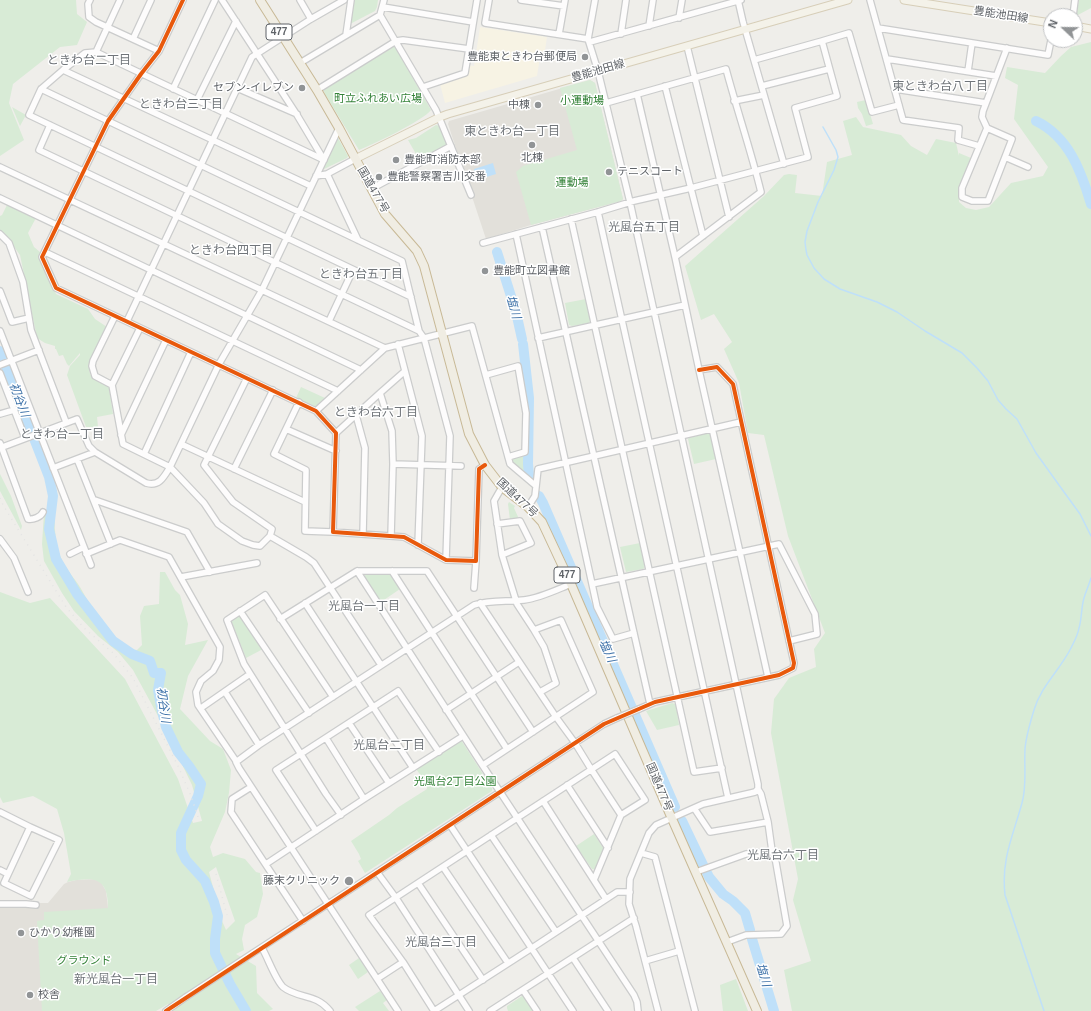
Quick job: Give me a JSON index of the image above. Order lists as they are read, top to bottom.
{
  "streets": {
    "highway": ["477", "国道477号"],
    "main road": ["豊能池田線"]
  },
  "crossings": [
    ["豊能池田線", "国道477号"]
  ],
  "districts": [
    "ときわ台二丁目",
    "東ときわ台八丁目",
    "ときわ台三丁目",
    "東ときわ台一丁目",
    "光風台五丁目",
    "ときわ台四丁目",
    "ときわ台五丁目",
    "ときわ台六丁目",
    "ときわ台一丁目",
    "光風台一丁目",
    "光風台二丁目",
    "光風台六丁目",
    "光風台三丁目",
    "新光風台一丁目"
  ],
  "water": ["塩川", "初谷川"],
  "parks": [
    "町立ふれあい広場",
    "小運動場",
    "運動場",
    "光風台2丁目公園",
    "グラウンド"
  ],
  "places": [
    "豊能東ときわ台郵便局",
    "セブン-イレブン",
    "中棟",
    "北棟",
    "豊能町消防本部",
    "テニスコート",
    "豊能警察署吉川交番",
    "豊能町立図書館",
    "藤末クリニック",
    "ひかり幼稚園",
    "校舎"
  ],
  "north": "left"
}
